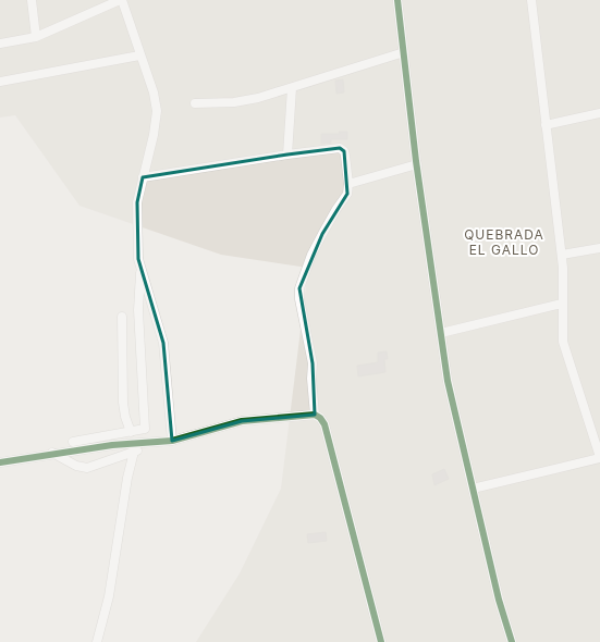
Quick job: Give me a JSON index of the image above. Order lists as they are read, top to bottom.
{
  "districts": ["QUEBRADA EL GALLO"]
}
